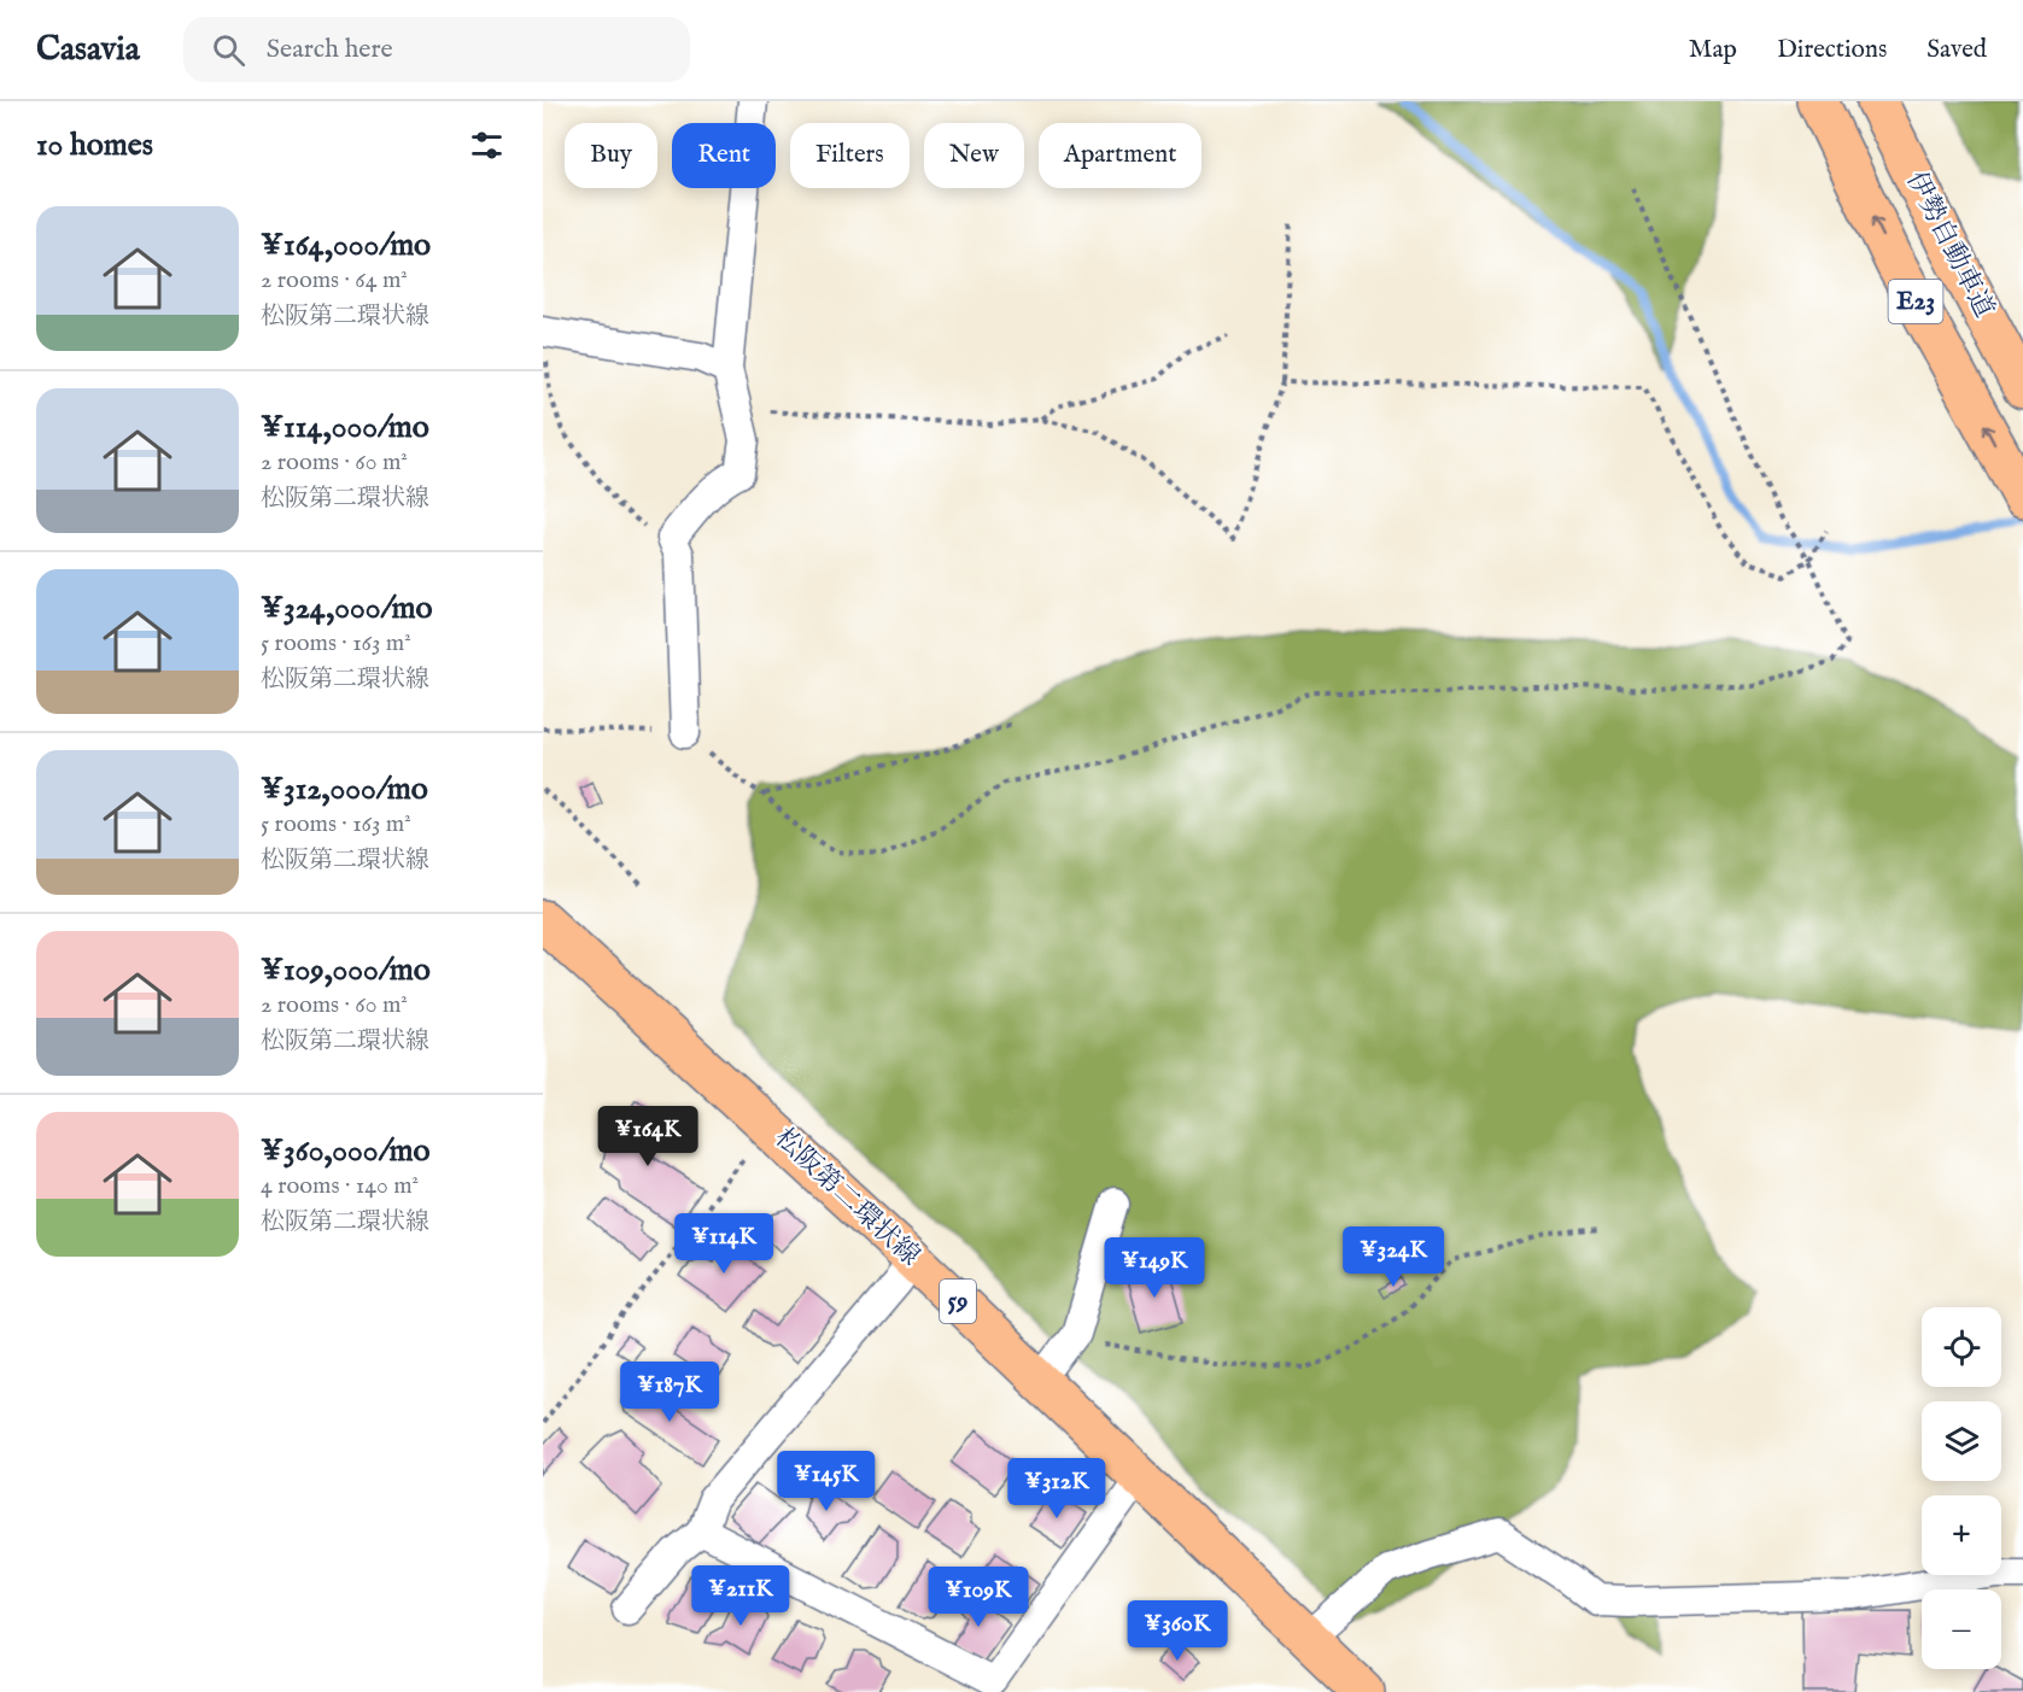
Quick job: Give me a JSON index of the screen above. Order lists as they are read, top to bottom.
{
  "streets": {
    "main road": [
      "伊勢自動車道",
      "E23",
      "松阪第二環状線",
      "59"
    ]
  },
  "page": {
    "header": "Casavia",
    "search": "Search here",
    "nav": ["Map", "Directions", "Saved"],
    "heading": "10 homes",
    "chip": [
      "Buy",
      "Rent",
      "Filters",
      "New",
      "Apartment"
    ],
    "list": [
      {
        "name": "¥164,000/mo",
        "note": "2 rooms · 64 m² · 松阪第二環状線"
      },
      {
        "name": "¥114,000/mo",
        "note": "2 rooms · 60 m² · 松阪第二環状線"
      },
      {
        "name": "¥324,000/mo",
        "note": "5 rooms · 163 m² · 松阪第二環状線"
      },
      {
        "name": "¥312,000/mo",
        "note": "5 rooms · 163 m² · 松阪第二環状線"
      },
      {
        "name": "¥109,000/mo",
        "note": "2 rooms · 60 m² · 松阪第二環状線"
      },
      {
        "name": "¥360,000/mo",
        "note": "4 rooms · 140 m² · 松阪第二環状線"
      }
    ],
    "price": [
      "¥164K",
      "¥114K",
      "¥324K",
      "¥149K",
      "¥187K",
      "¥145K",
      "¥312K",
      "¥211K",
      "¥109K",
      "¥360K"
    ],
    "map_buttons": ["+", "−"]
  }
}
